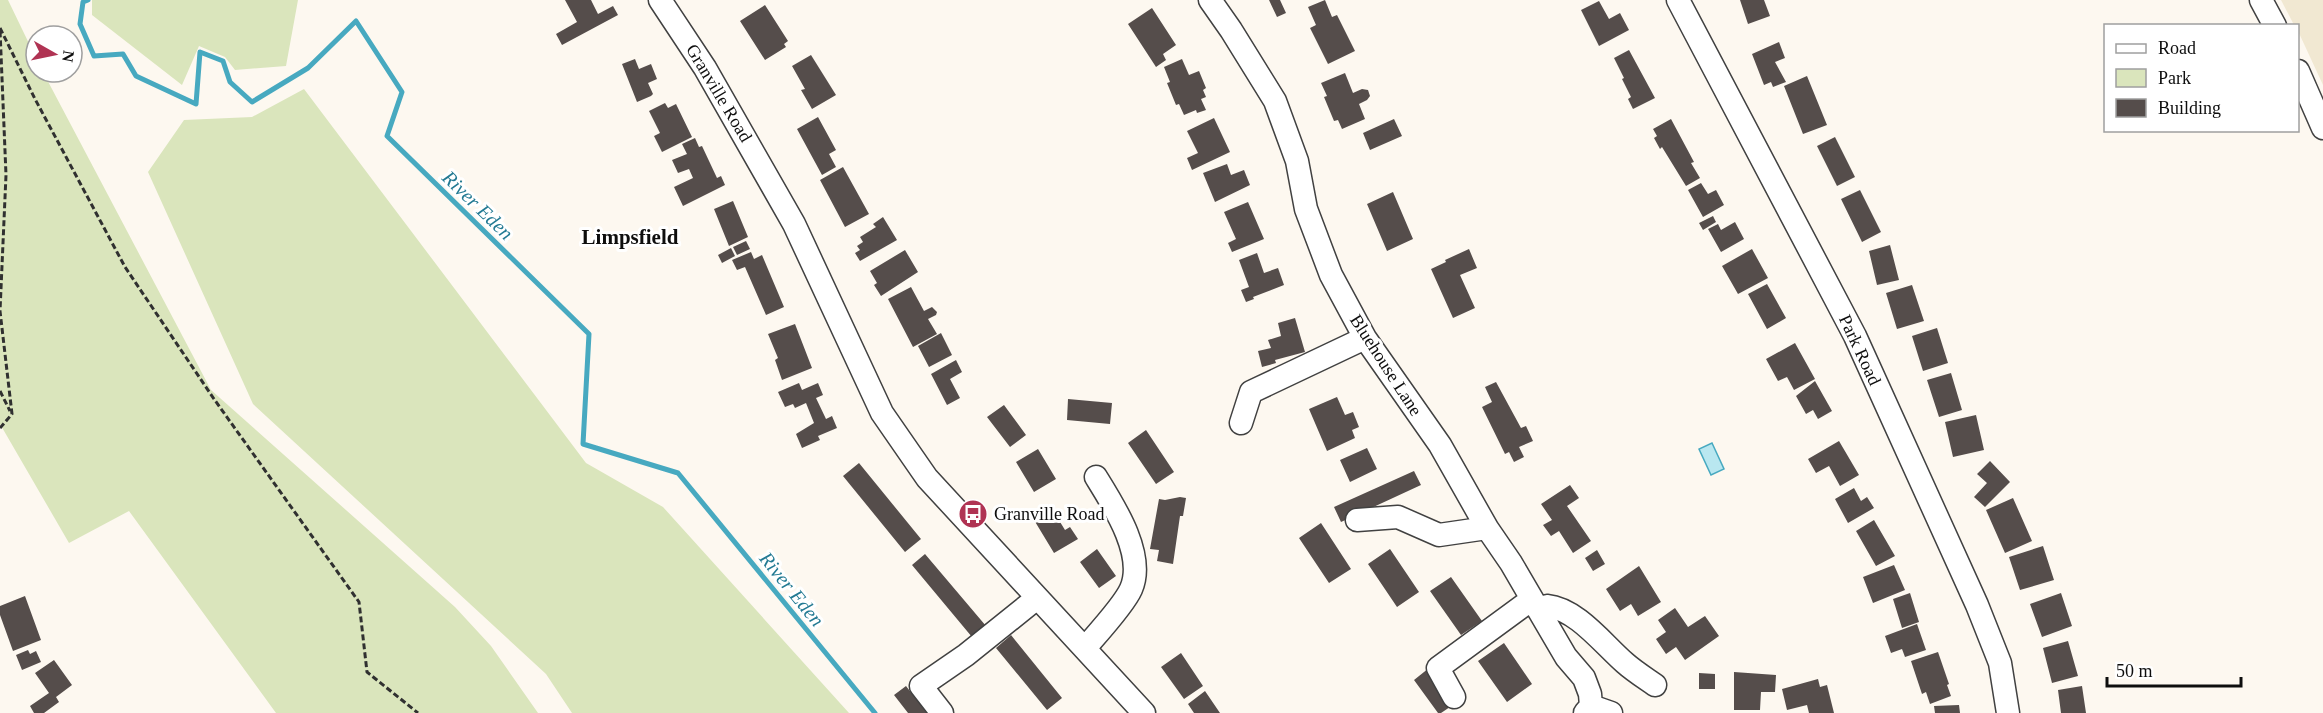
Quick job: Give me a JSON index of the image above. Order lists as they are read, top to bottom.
{
  "streets": {
    "street": ["Granville Road", "Park Road", "Bluehouse Lane"]
  },
  "districts": ["Limpsfield"],
  "water": ["River Eden"],
  "places": {
    "bus stop": ["Granville Road"]
  },
  "legend": ["Road", "Park", "Building"],
  "scale_bar": "50 m",
  "north": "right"
}
